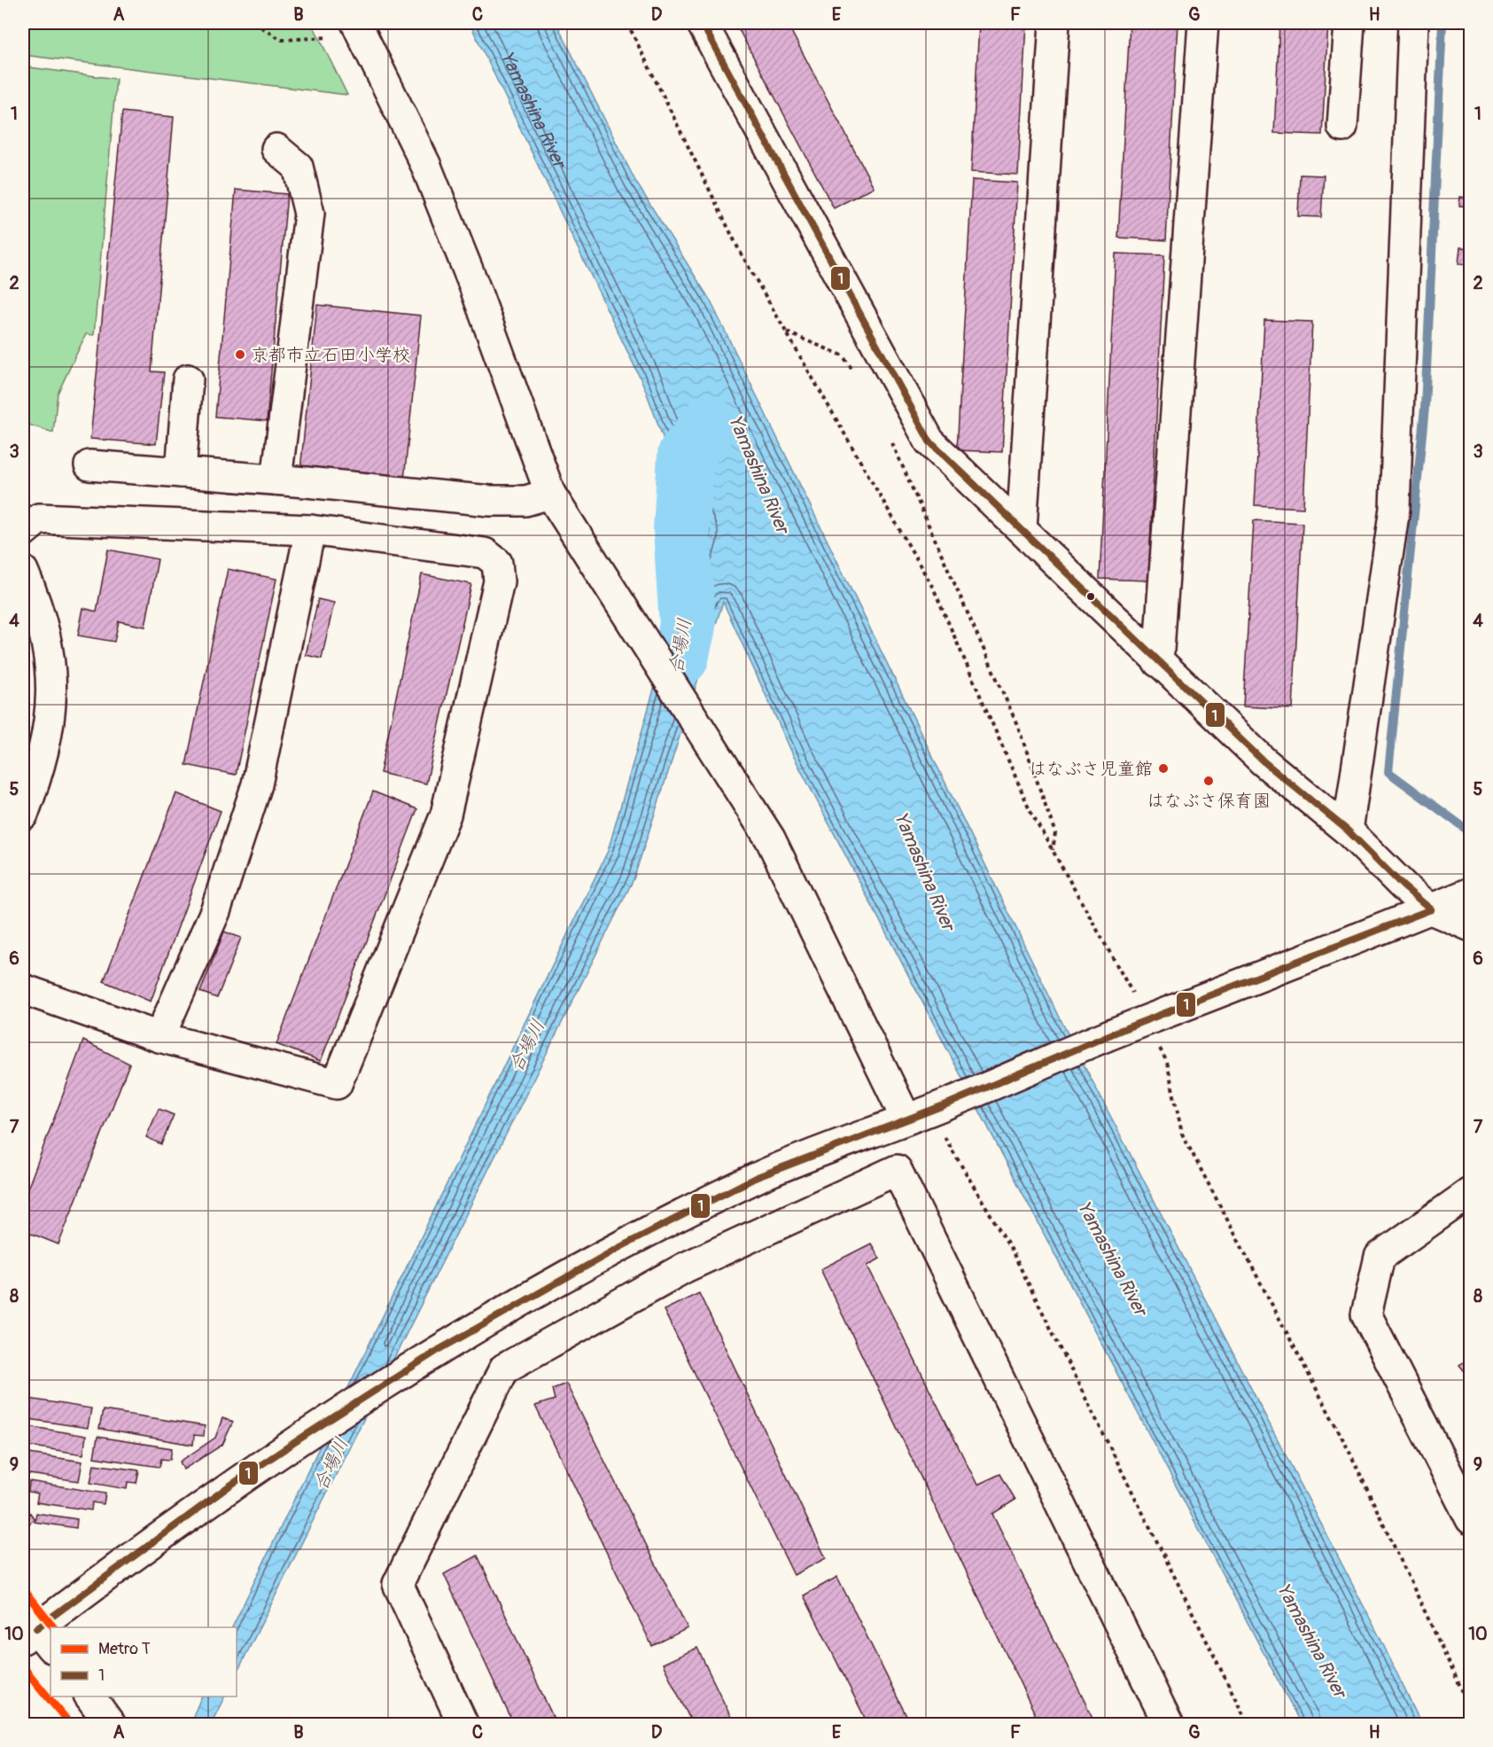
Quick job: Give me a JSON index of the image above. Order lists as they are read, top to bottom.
{
  "water": ["Yamashina River", "合場川"],
  "places": ["京都市立石田小学校", "はなぶさ児童館", "はなぶさ保育園"],
  "lines": ["transit line 1", "metro line T"],
  "legend": ["Metro T", "1"],
  "grid": {
    "columns": [
      "A",
      "B",
      "C",
      "D",
      "E",
      "F",
      "G",
      "H"
    ],
    "rows": [
      "1",
      "2",
      "3",
      "4",
      "5",
      "6",
      "7",
      "8",
      "9",
      "10"
    ]
  }
}
